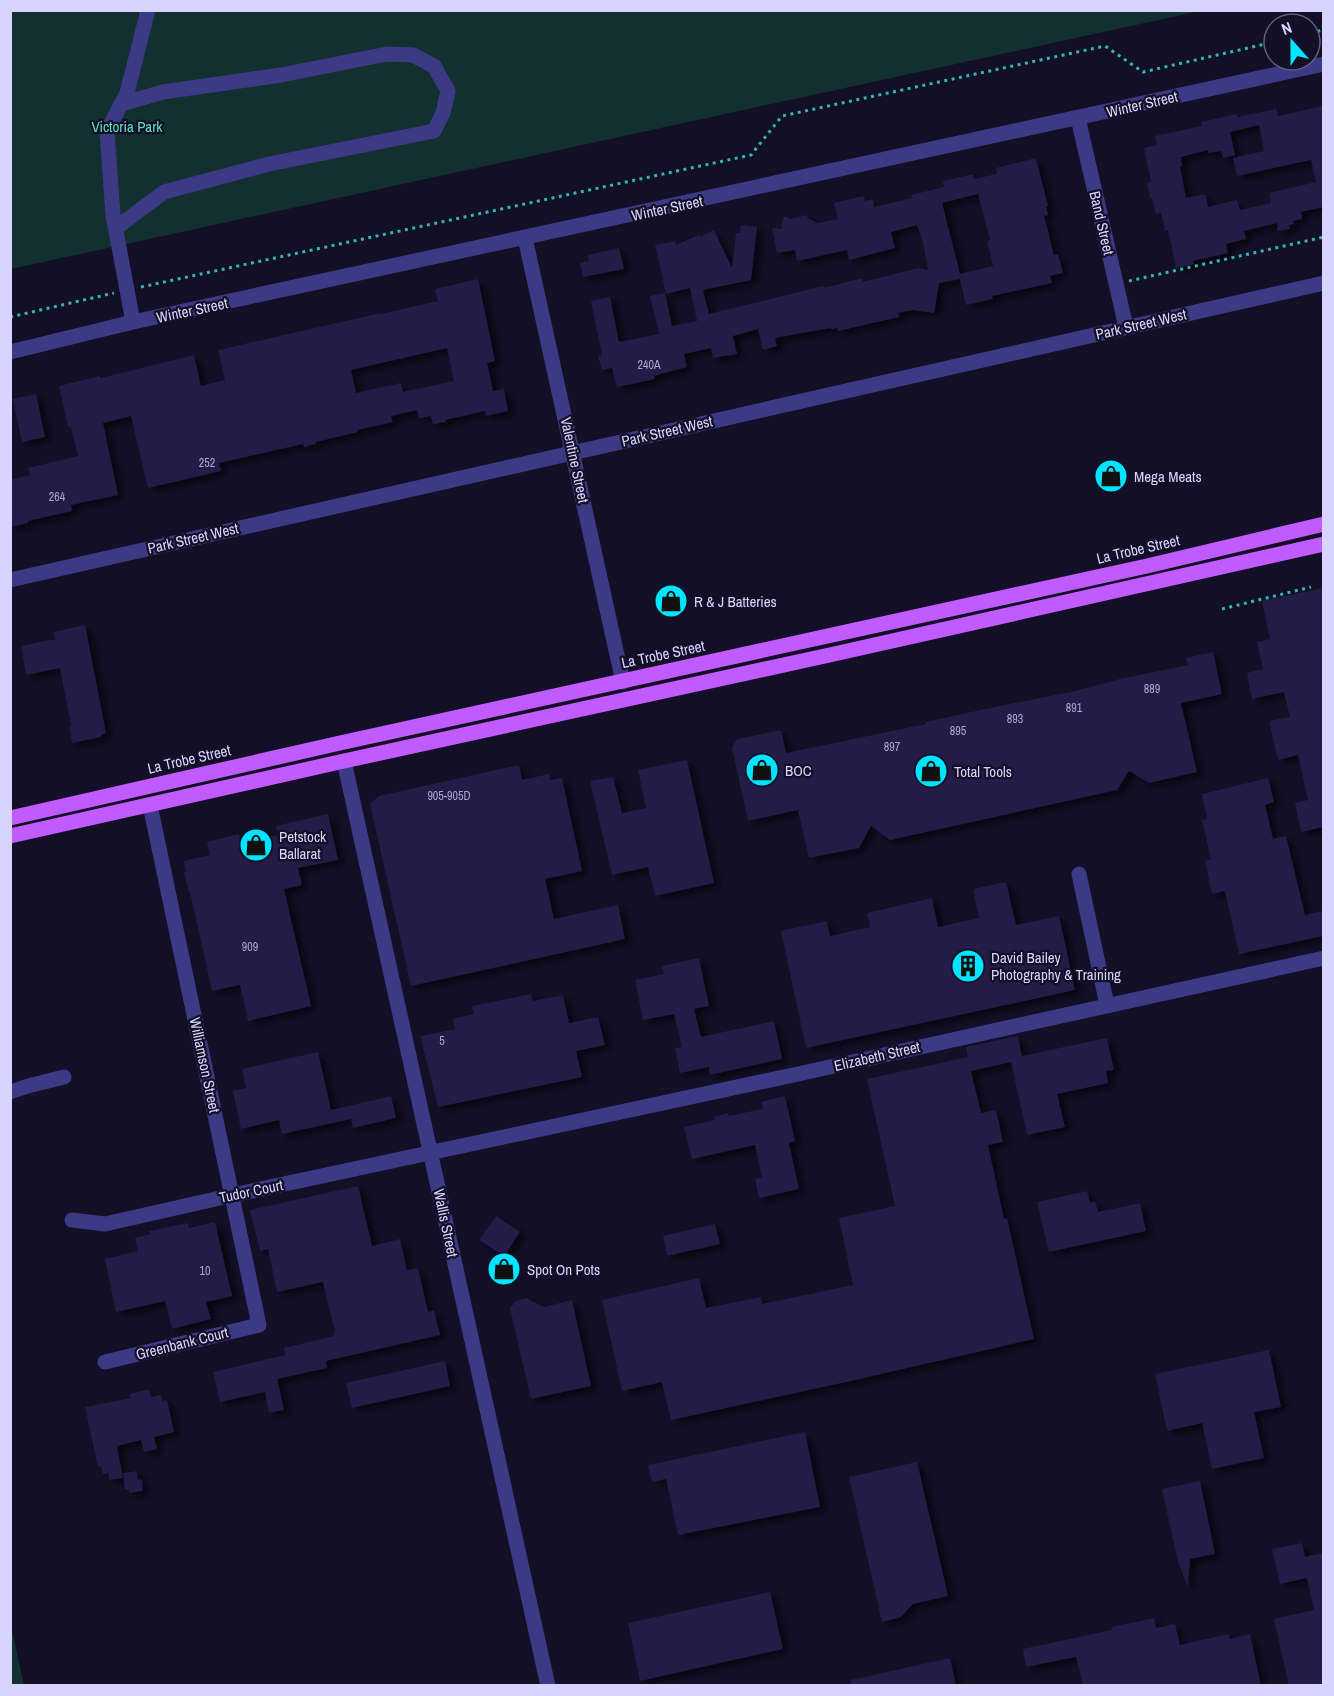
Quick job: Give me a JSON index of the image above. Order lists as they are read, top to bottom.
{
  "streets": {
    "main road": ["La Trobe Street"],
    "street": [
      "Winter Street",
      "Band Street",
      "Park Street West",
      "Valentine Street",
      "Elizabeth Street",
      "Williamson Street",
      "Tudor Court",
      "Wallis Street",
      "Greenbank Court"
    ]
  },
  "crossings": [
    ["Winter Street", "Band Street"],
    ["Winter Street", "Valentine Street"],
    ["Band Street", "Park Street West"],
    ["Park Street West", "Valentine Street"],
    ["Valentine Street", "La Trobe Street"],
    ["Elizabeth Street", "Tudor Court"],
    ["Elizabeth Street", "Wallis Street"],
    ["Williamson Street", "Tudor Court"],
    ["Williamson Street", "Greenbank Court"],
    ["Tudor Court", "Wallis Street"]
  ],
  "parks": ["Victoria Park"],
  "places": {
    "shop": [
      "Mega Meats",
      "R & J Batteries",
      "BOC",
      "Total Tools",
      "Petstock Ballarat",
      "Spot On Pots"
    ],
    "building": ["David Bailey Photography & Training"]
  },
  "house_numbers": [
    "240A",
    "252",
    "264",
    "889",
    "891",
    "893",
    "895",
    "897",
    "905-905D",
    "909",
    "5",
    "10"
  ],
  "north": "top"
}
